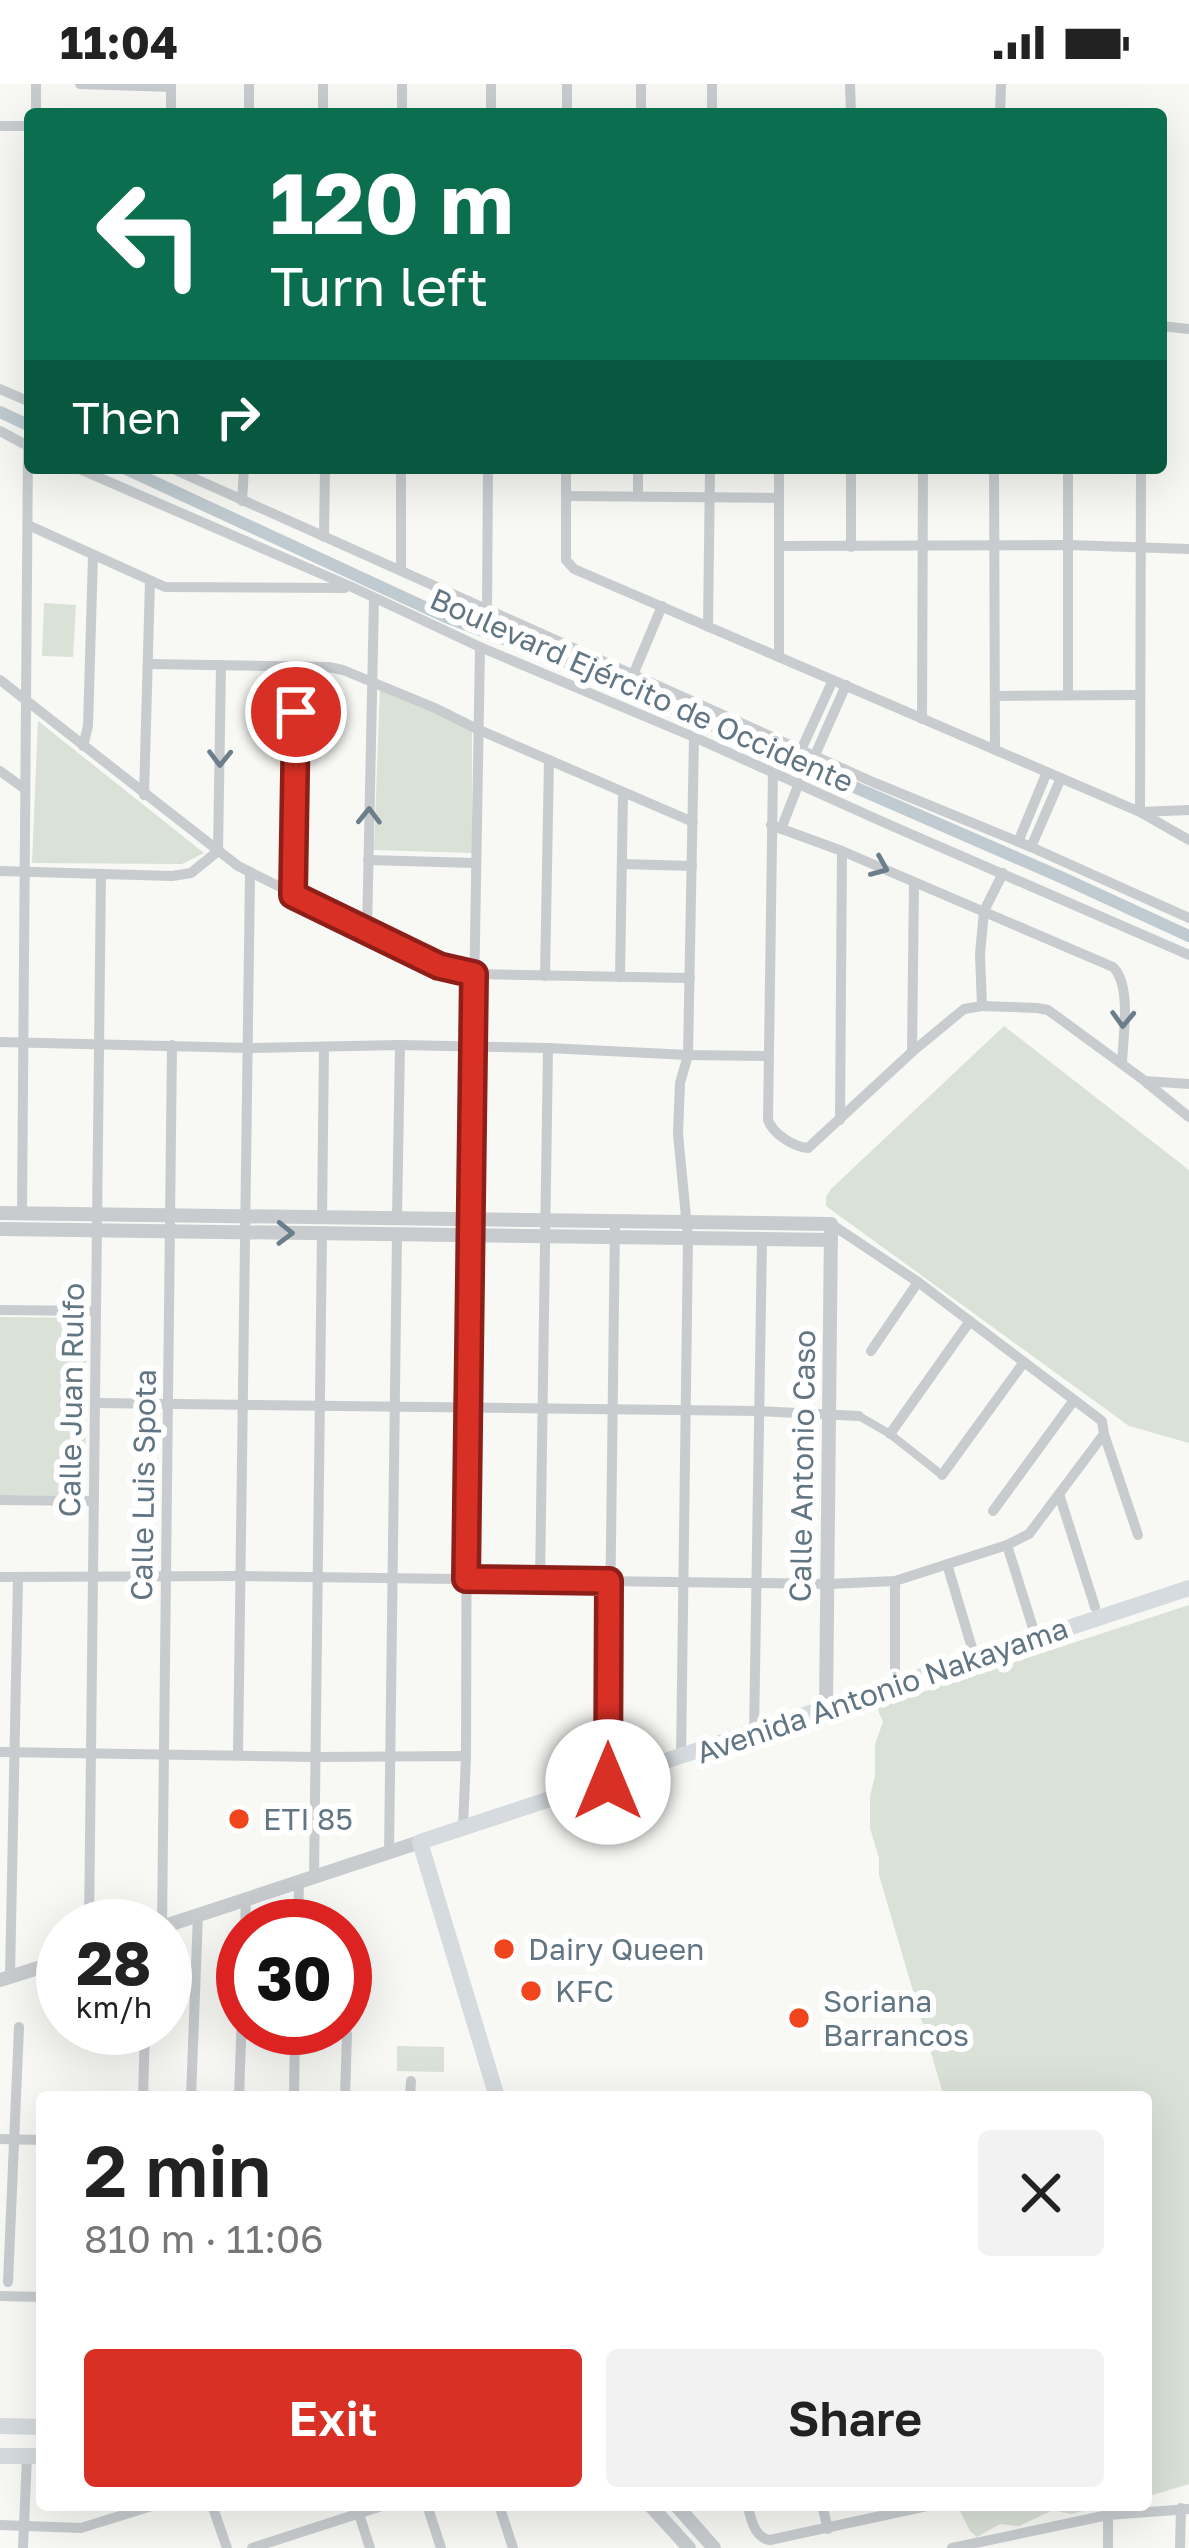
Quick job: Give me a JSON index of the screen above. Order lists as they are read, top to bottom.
{
  "streets": {
    "main road": ["Avenida Antonio Nakayama"],
    "street": [
      "Boulevard Ejército de Occidente",
      "Calle Juan Rulfo",
      "Calle Antonio Caso",
      "Calle Luis Spota"
    ]
  },
  "crossings": [
    ["Calle Antonio Caso", "Avenida Antonio Nakayama"]
  ],
  "places": [
    "ETI 85",
    "Dairy Queen",
    "KFC",
    "Soriana Barrancos"
  ],
  "page": {
    "status": "11:04",
    "turn": ["120 m", "Turn left"],
    "then": "Then",
    "speed": "28 km/h",
    "limit": "30",
    "heading": ["2 min", "810 m · 11:06"],
    "buttons": ["Exit", "Share"]
  }
}
